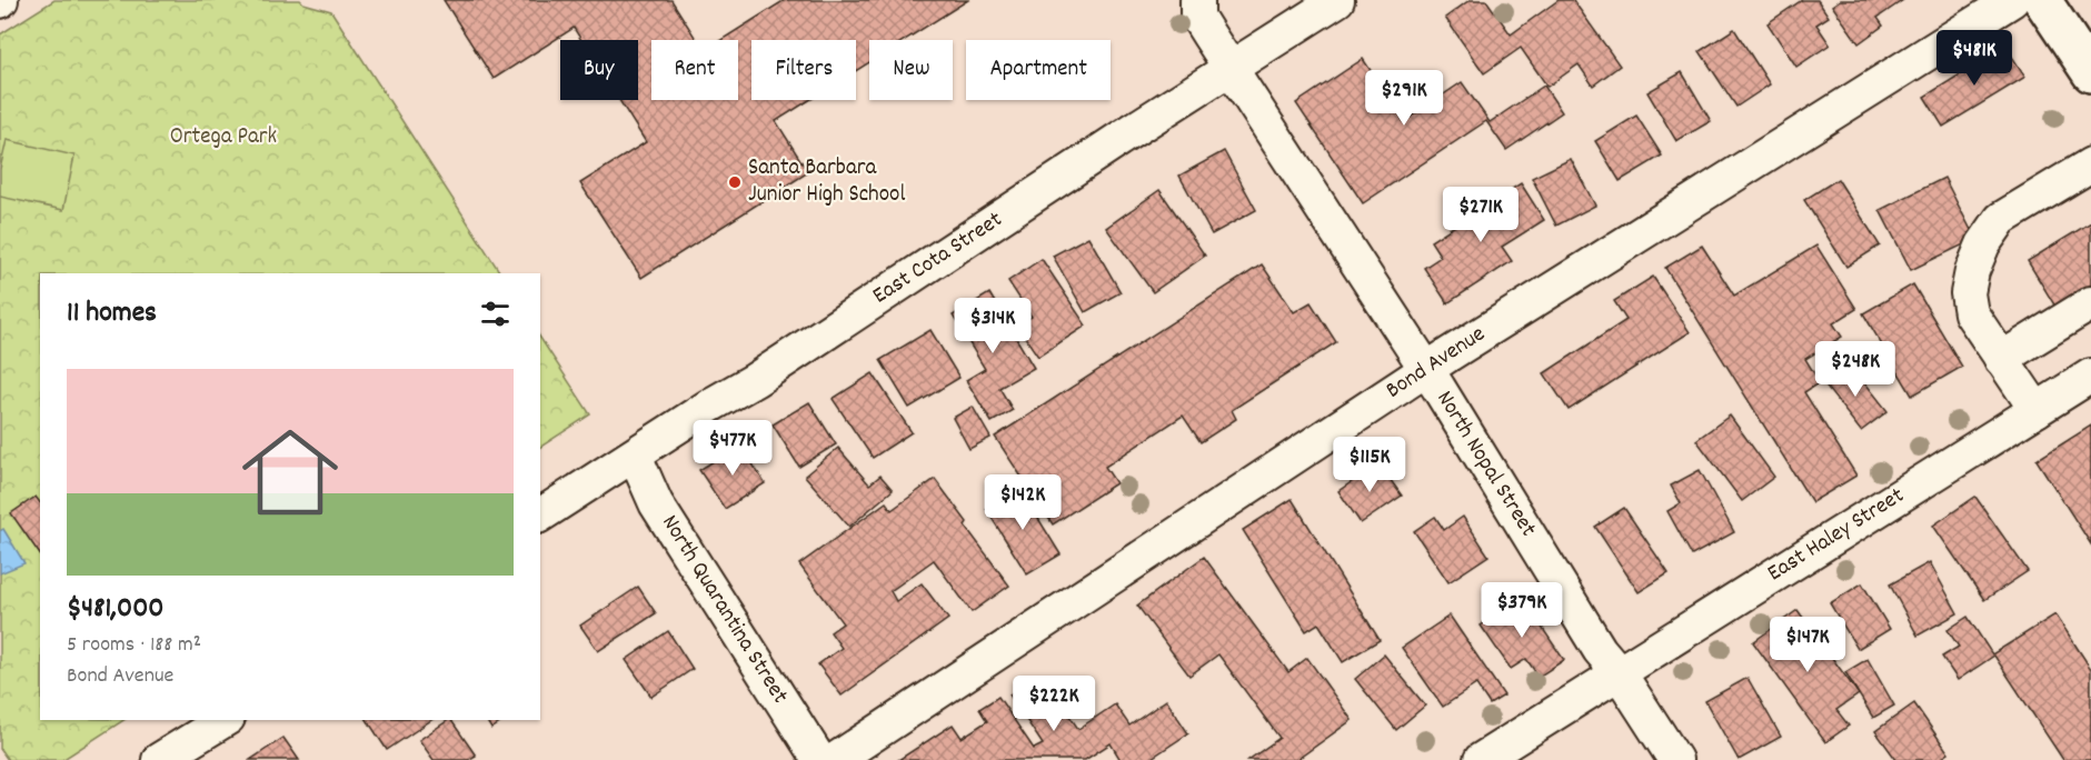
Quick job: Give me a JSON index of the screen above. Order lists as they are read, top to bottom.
{
  "streets": {
    "street": [
      "East Cota Street",
      "Bond Avenue",
      "North Nopal Street",
      "East Haley Street",
      "North Quarantina Street"
    ]
  },
  "crossings": [
    ["East Cota Street", "North Nopal Street"],
    ["East Cota Street", "North Quarantina Street"],
    ["Bond Avenue", "North Nopal Street"],
    ["North Nopal Street", "East Haley Street"]
  ],
  "parks": ["Ortega Park"],
  "places": ["Santa Barbara Junior High School"],
  "page": {
    "price": [
      "$481K",
      "$291K",
      "$271K",
      "$314K",
      "$248K",
      "$477K",
      "$115K",
      "$142K",
      "$379K",
      "$147K",
      "$222K"
    ],
    "chip": [
      "Buy",
      "Rent",
      "Filters",
      "New",
      "Apartment"
    ],
    "heading": "11 homes",
    "list": [
      {
        "name": "$481,000",
        "note": "5 rooms · 188 m² · Bond Avenue"
      }
    ]
  }
}
